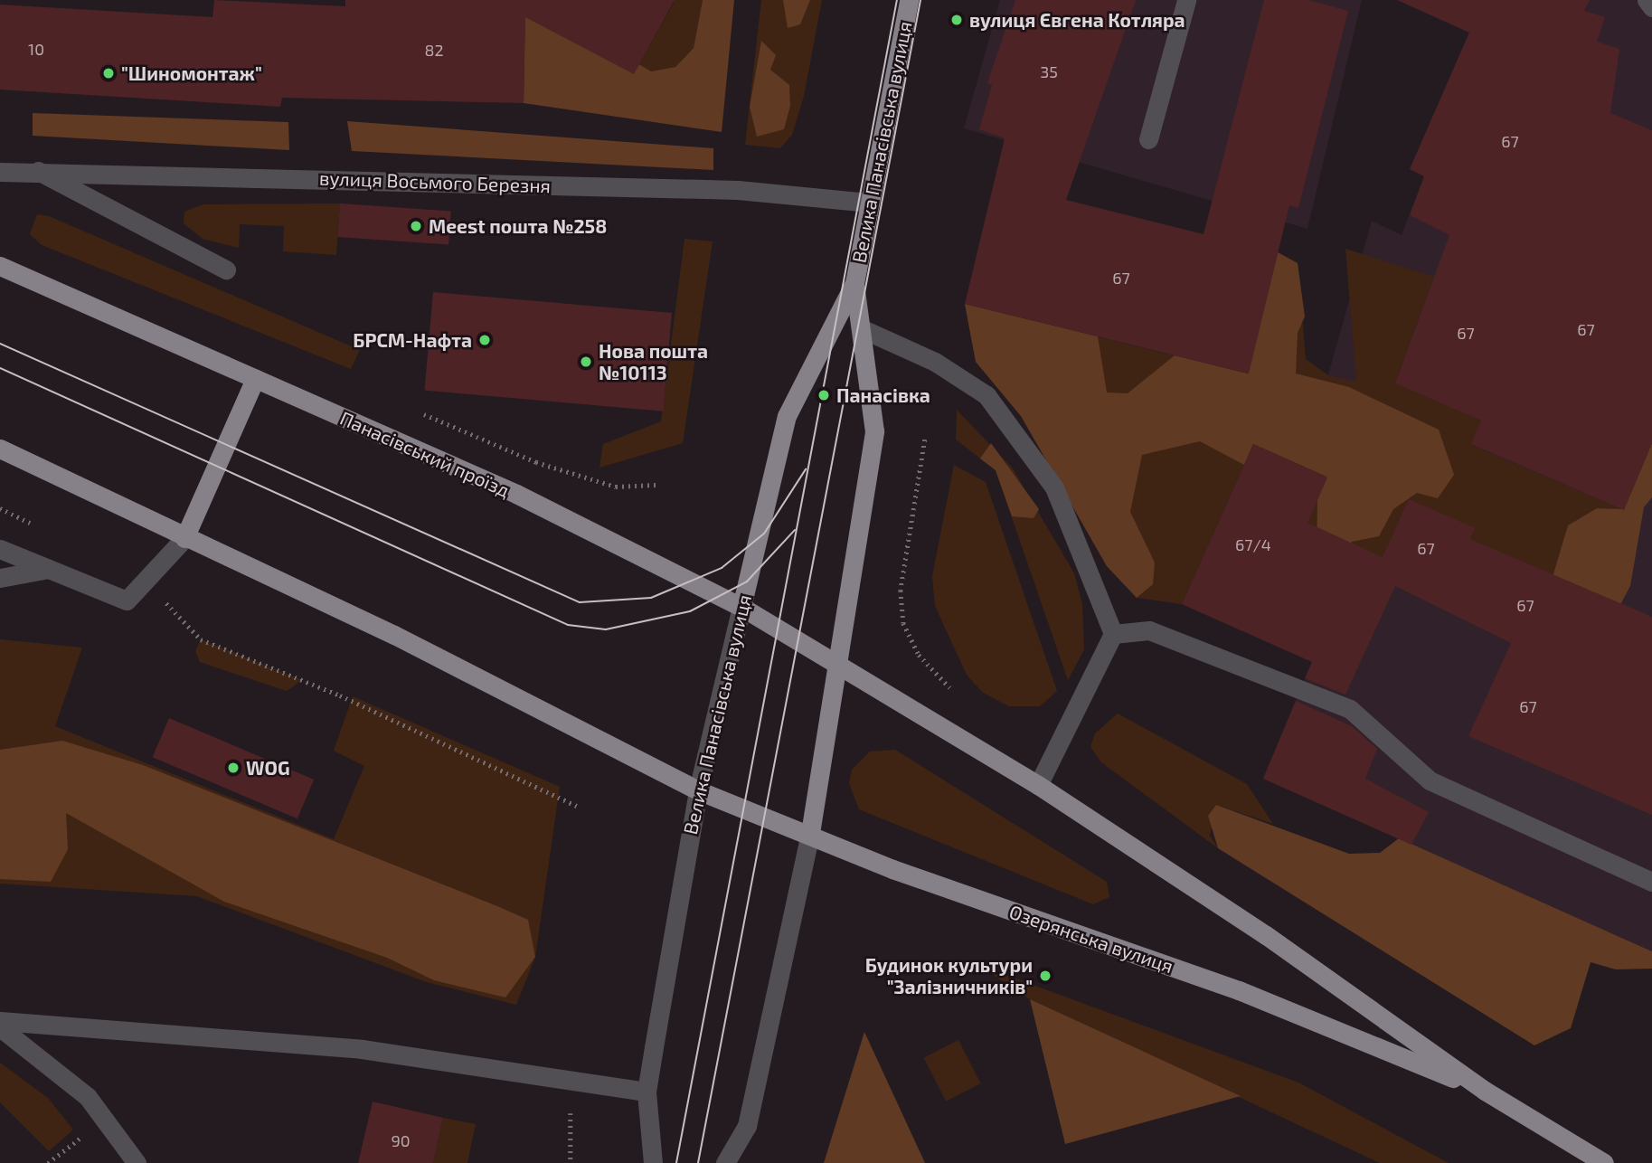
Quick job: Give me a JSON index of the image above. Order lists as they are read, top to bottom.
{
  "streets": {
    "main road": ["Велика Панасівська вулиця", "Панасівський проїзд", "Озерянська вулиця"],
    "street": ["вулиця Восьмого Березня"]
  },
  "crossings": [
    ["Велика Панасівська вулиця", "вулиця Восьмого Березня"],
    ["Велика Панасівська вулиця", "Панасівський проїзд"],
    ["Велика Панасівська вулиця", "Озерянська вулиця"],
    ["Панасівський проїзд", "Озерянська вулиця"]
  ],
  "places": [
    "вулиця Євгена Котляра",
    "\"Шиномонтаж\"",
    "Meest пошта №258",
    "БРСМ-Нафта",
    "Нова пошта №10113",
    "Панасівка",
    "WOG",
    "Будинок культури \"Залізничників\""
  ],
  "house_numbers": [
    "10",
    "82",
    "35",
    "67",
    "67",
    "67",
    "67",
    "67/4",
    "67",
    "67",
    "67",
    "90"
  ]
}
